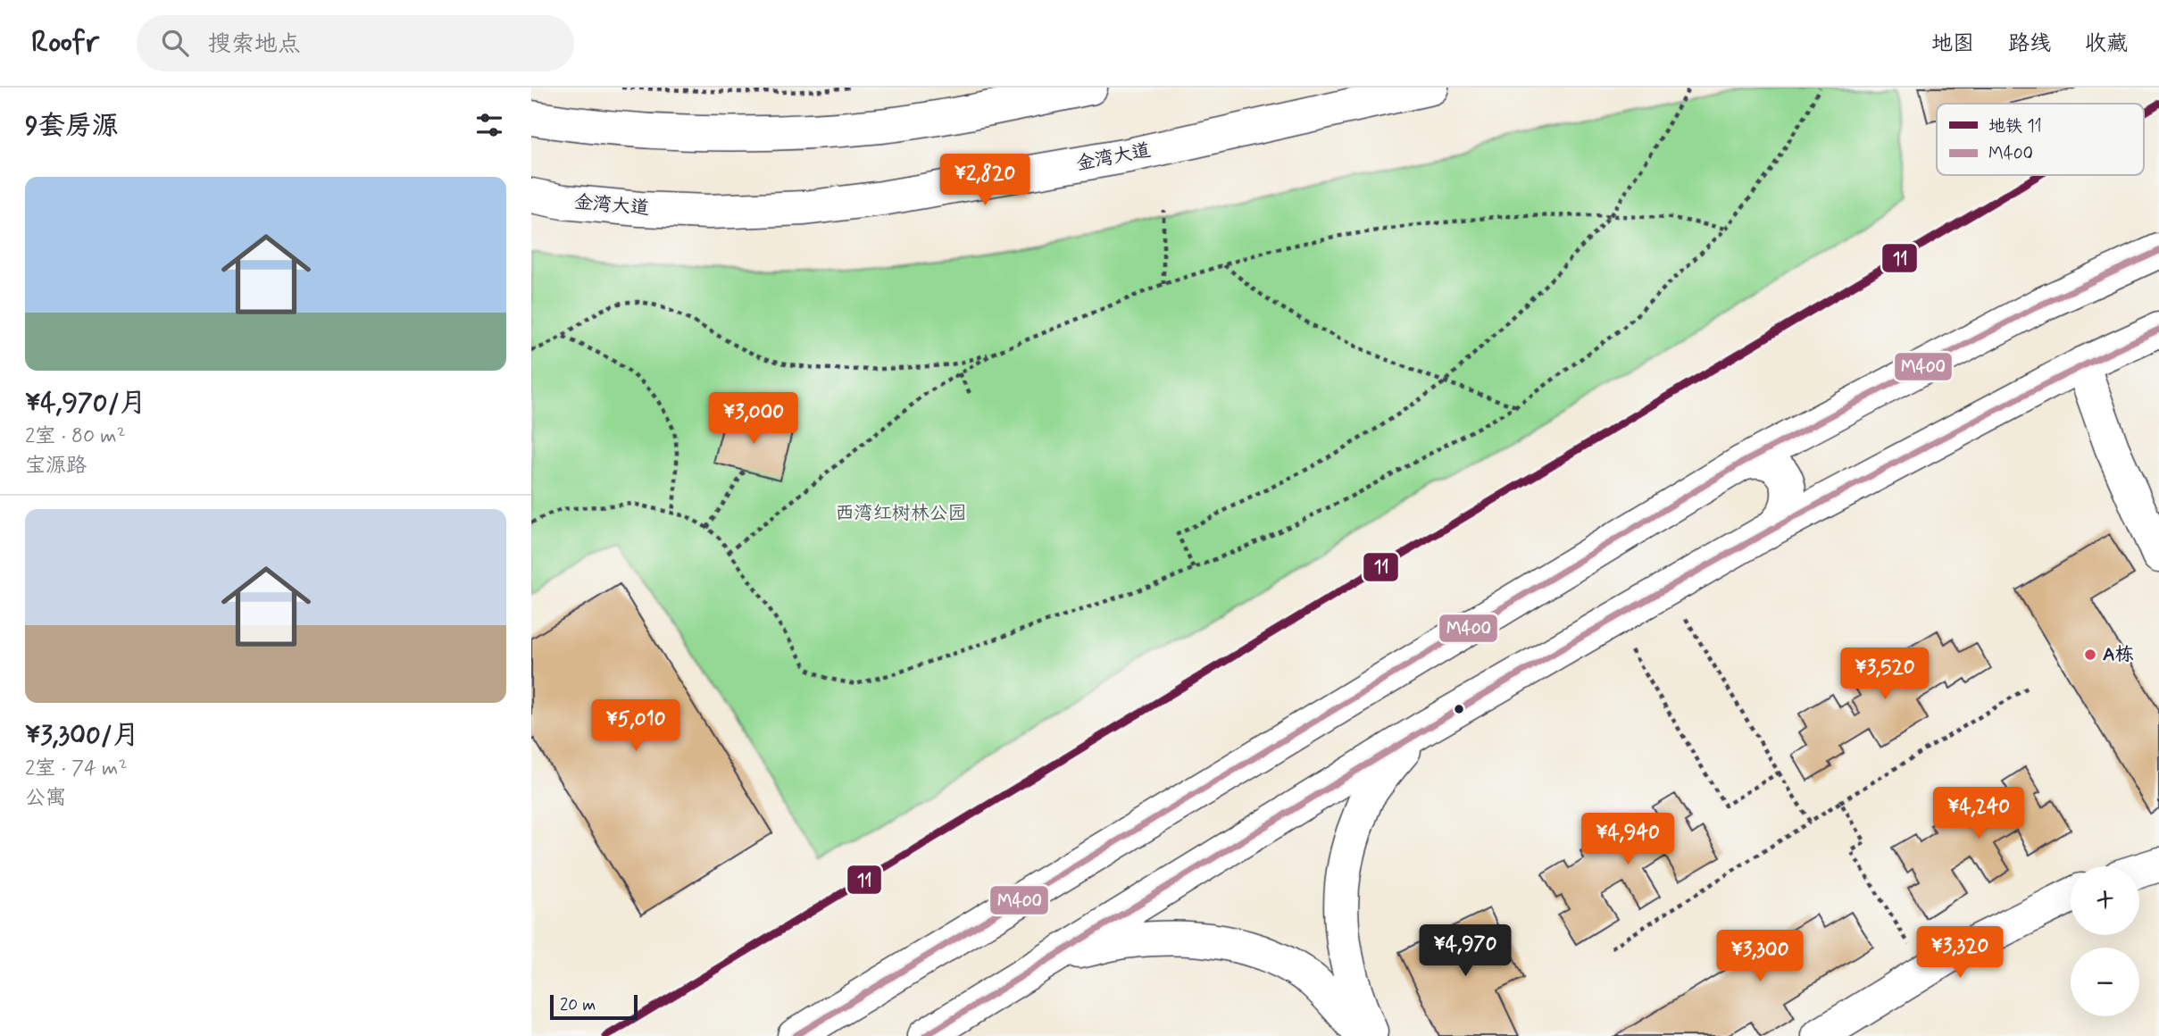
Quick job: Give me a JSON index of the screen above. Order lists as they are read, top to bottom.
{
  "streets": {
    "main road": ["金湾大道"]
  },
  "parks": ["西湾红树林公园"],
  "places": ["A栋"],
  "lines": ["metro line 11", "transit line M400"],
  "legend": ["地铁 11", "M400"],
  "scale_bar": "20 m",
  "page": {
    "header": "Roofr",
    "search": "搜索地点",
    "nav": ["地图", "路线", "收藏"],
    "heading": "9套房源",
    "price": [
      "¥2,820",
      "¥3,000",
      "¥3,520",
      "¥5,010",
      "¥4,240",
      "¥4,940",
      "¥4,970",
      "¥3,320",
      "¥3,300"
    ],
    "list": [
      {
        "name": "¥4,970/月",
        "note": "2室 · 80 m² · 宝源路"
      },
      {
        "name": "¥3,300/月",
        "note": "2室 · 74 m² · 公寓"
      }
    ],
    "map_buttons": ["+", "−"],
    "scale": "20 m"
  }
}
